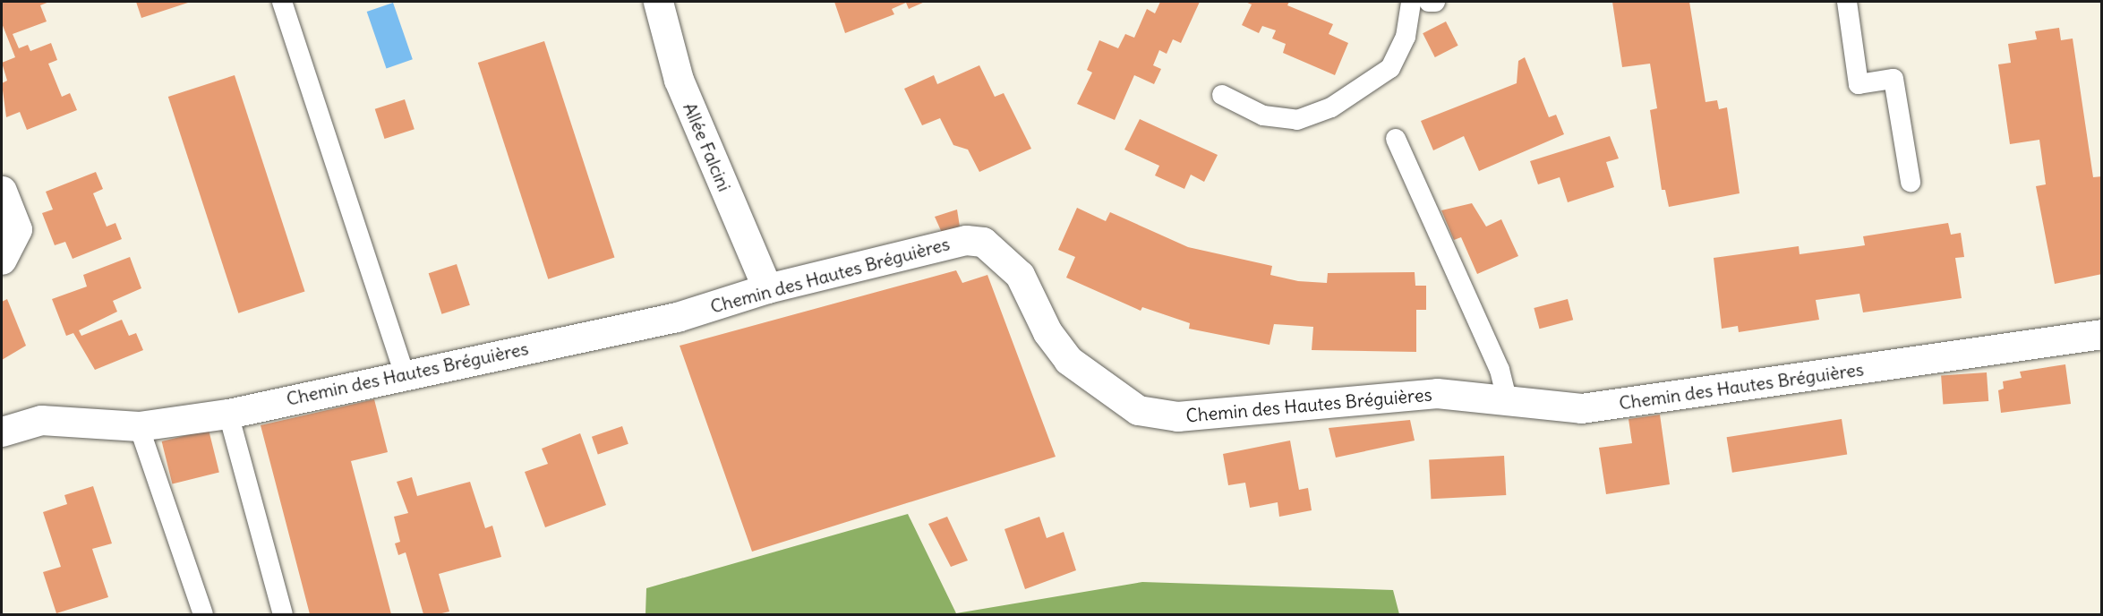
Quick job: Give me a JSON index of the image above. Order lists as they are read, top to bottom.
{
  "streets": {
    "street": ["Allée Falcini", "Chemin des Hautes Bréguières"]
  },
  "crossings": [
    ["Allée Falcini", "Chemin des Hautes Bréguières"]
  ]
}
